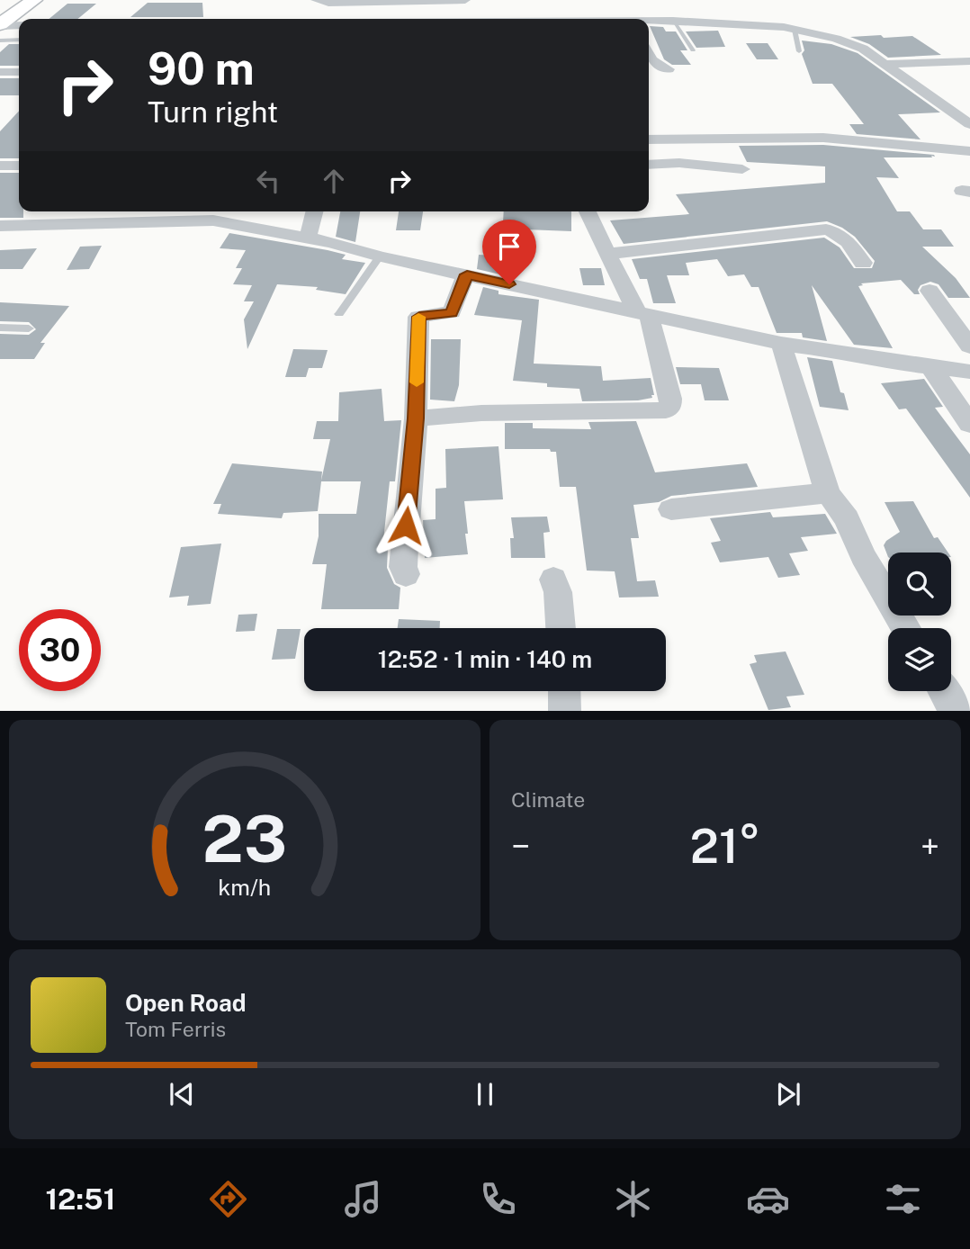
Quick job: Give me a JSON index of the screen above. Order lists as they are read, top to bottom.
{
  "page": {
    "turn": ["90 m", "Turn right"],
    "limit": "30",
    "trip": "12:52 · 1 min · 140 m",
    "tile": "Climate",
    "heat": ["−", "21°", "+"],
    "song": ["Open Road", "Tom Ferris"],
    "tabs": "12:51",
    "gauge": ["23", "km/h"]
  }
}
